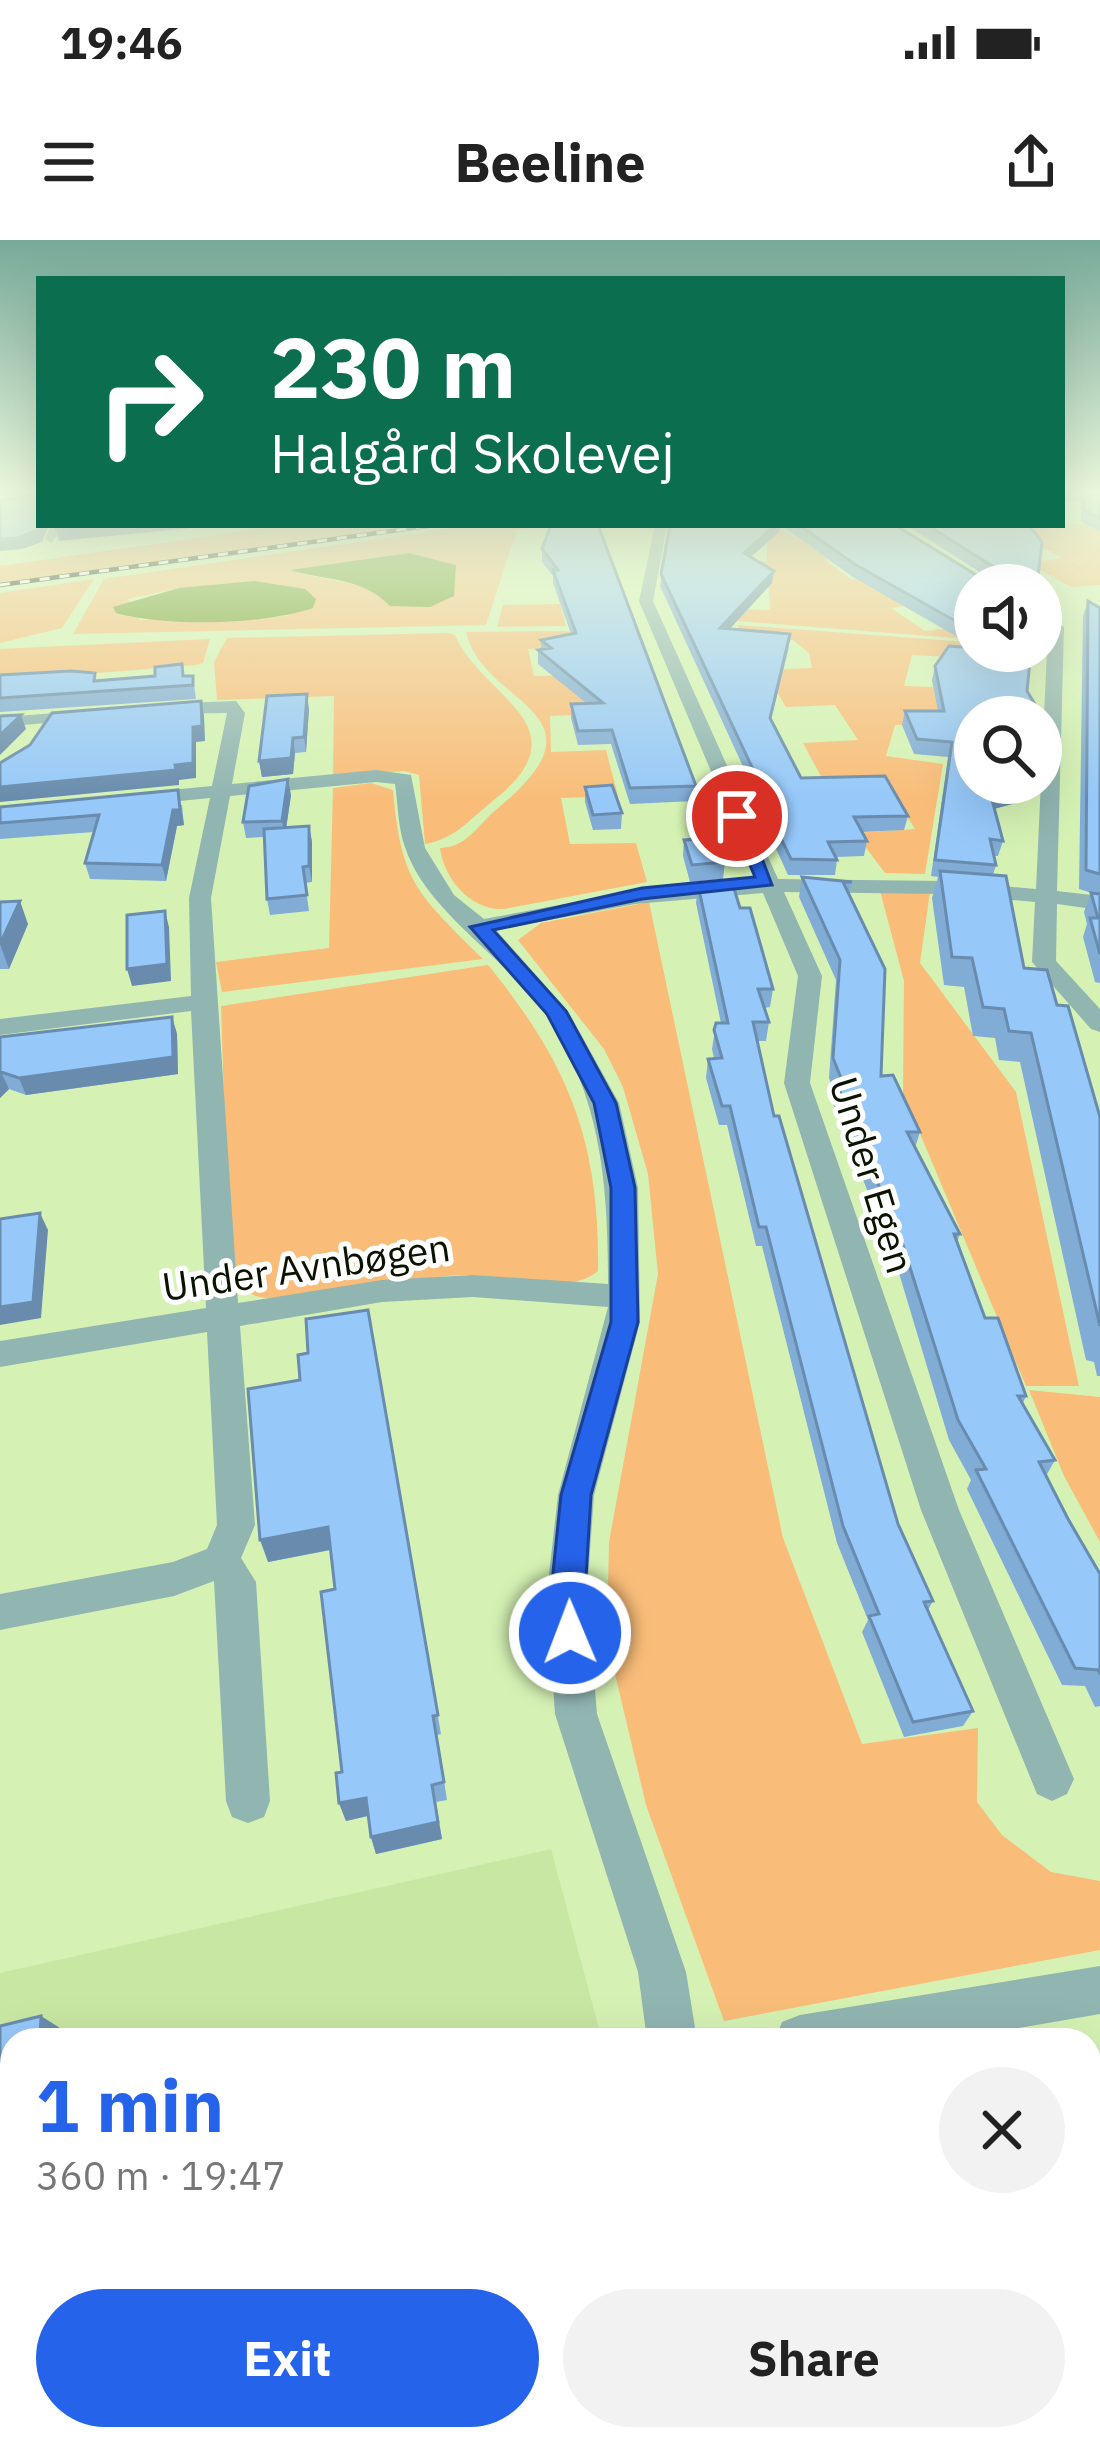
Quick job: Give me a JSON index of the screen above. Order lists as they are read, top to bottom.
{
  "streets": {
    "street": ["Under Egen", "Under Avnbøgen"]
  },
  "page": {
    "status": "19:46",
    "header": "Beeline",
    "turn": ["230 m", "Halgård Skolevej"],
    "heading": ["1 min", "360 m · 19:47"],
    "buttons": ["Exit", "Share"]
  }
}
